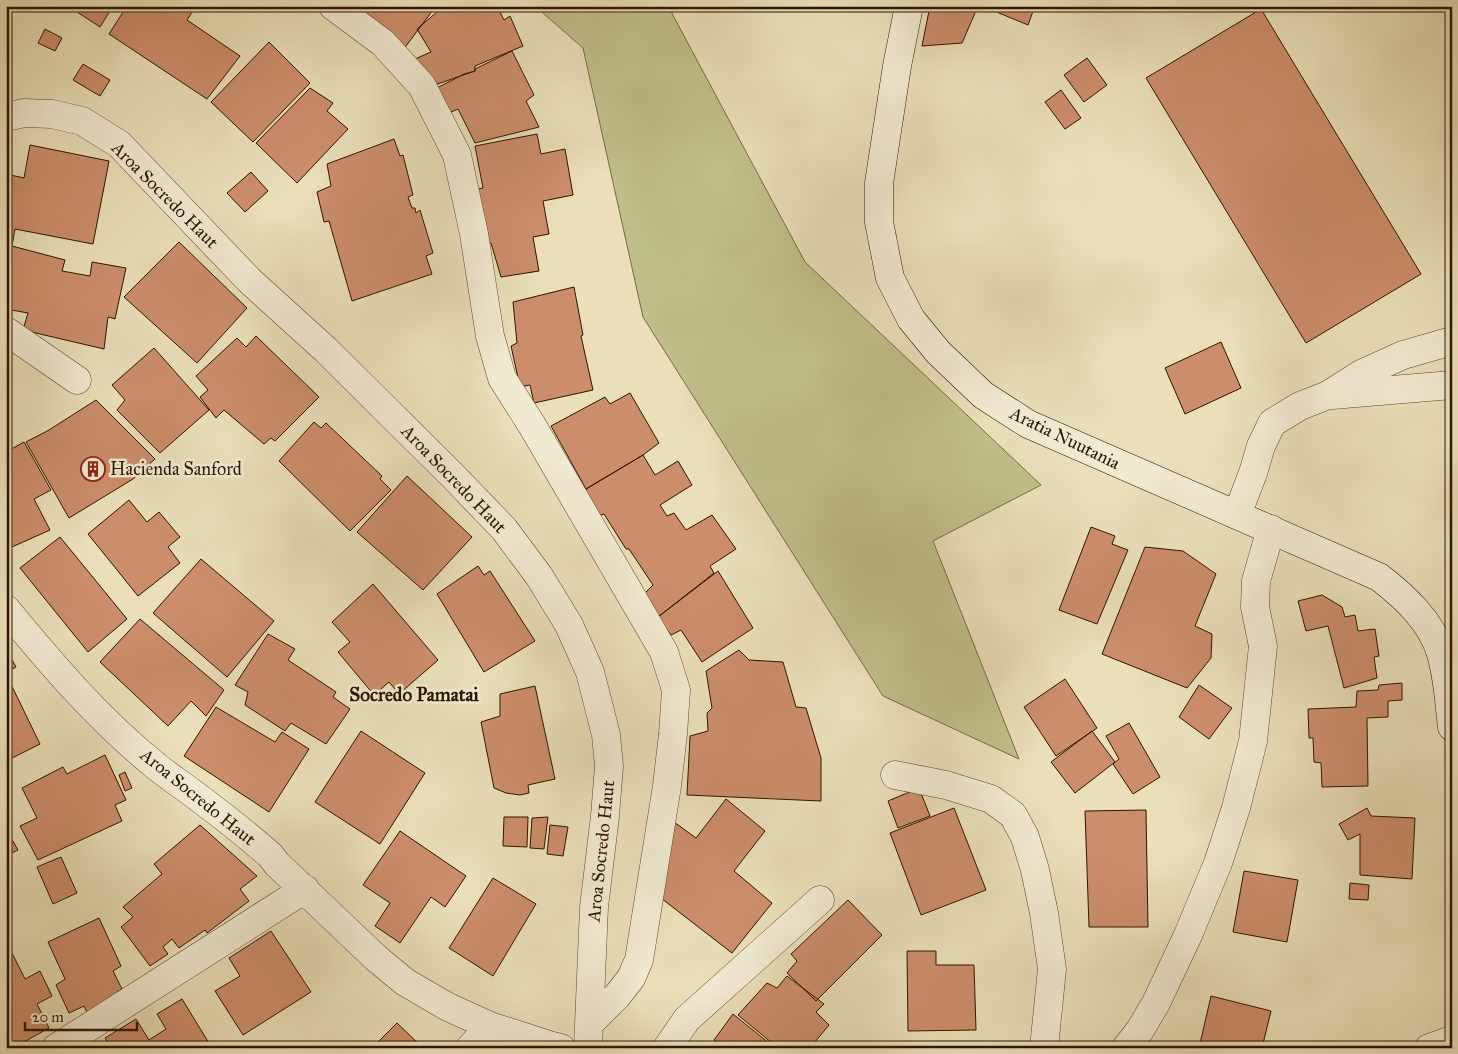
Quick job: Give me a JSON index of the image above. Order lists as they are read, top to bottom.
{
  "streets": {
    "street": ["Aroa Socredo Haut", "Aratia Nuutania"]
  },
  "districts": ["Socredo Pamatai"],
  "places": {
    "building": ["Hacienda Sanford"]
  },
  "scale_bar": "20 m"
}
